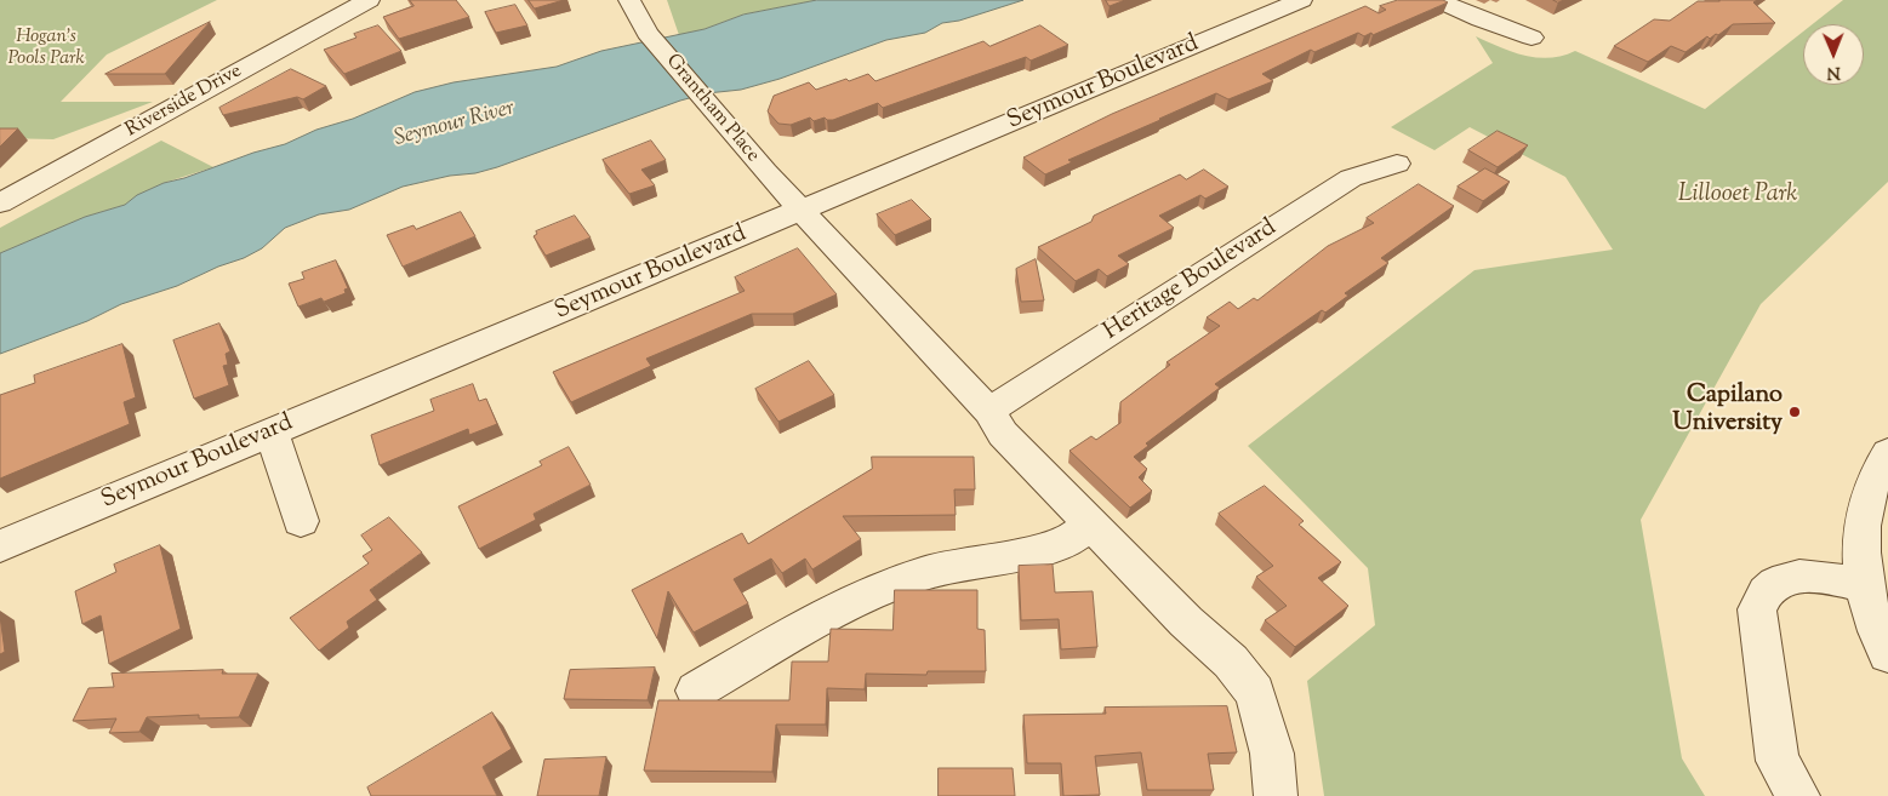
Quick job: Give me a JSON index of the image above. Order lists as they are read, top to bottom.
{
  "streets": {
    "street": [
      "Seymour Boulevard",
      "Riverside Drive",
      "Grantham Place",
      "Heritage Boulevard"
    ]
  },
  "crossings": [
    ["Seymour Boulevard", "Grantham Place"]
  ],
  "water": ["Seymour River"],
  "parks": ["Hogan's Pools Park", "Lillooet Park"],
  "places": ["Capilano University"],
  "north": "bottom"
}
